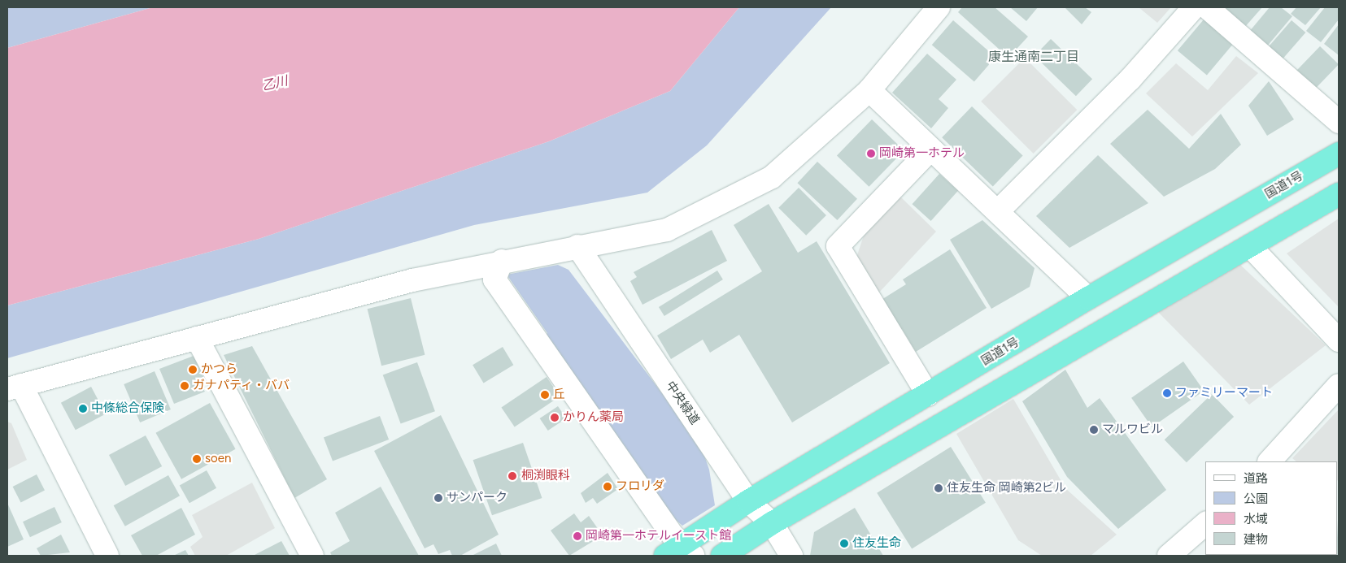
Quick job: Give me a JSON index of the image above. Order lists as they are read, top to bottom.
{
  "streets": {
    "highway": ["国道1号"],
    "street": ["中央緑道"]
  },
  "crossings": [
    ["国道1号", "中央緑道"]
  ],
  "districts": ["康生通南二丁目"],
  "water": ["乙川"],
  "places": [
    "岡崎第一ホテル",
    "かつら",
    "ガナパティ・ババ",
    "ファミリーマート",
    "丘",
    "中條総合保険",
    "かりん薬局",
    "マルワビル",
    "soen",
    "桐渕眼科",
    "フロリダ",
    "住友生命 岡崎第2ビル",
    "サンパーク",
    "岡崎第一ホテルイースト館",
    "住友生命"
  ],
  "legend": [
    "道路",
    "公園",
    "水域",
    "建物"
  ]
}
